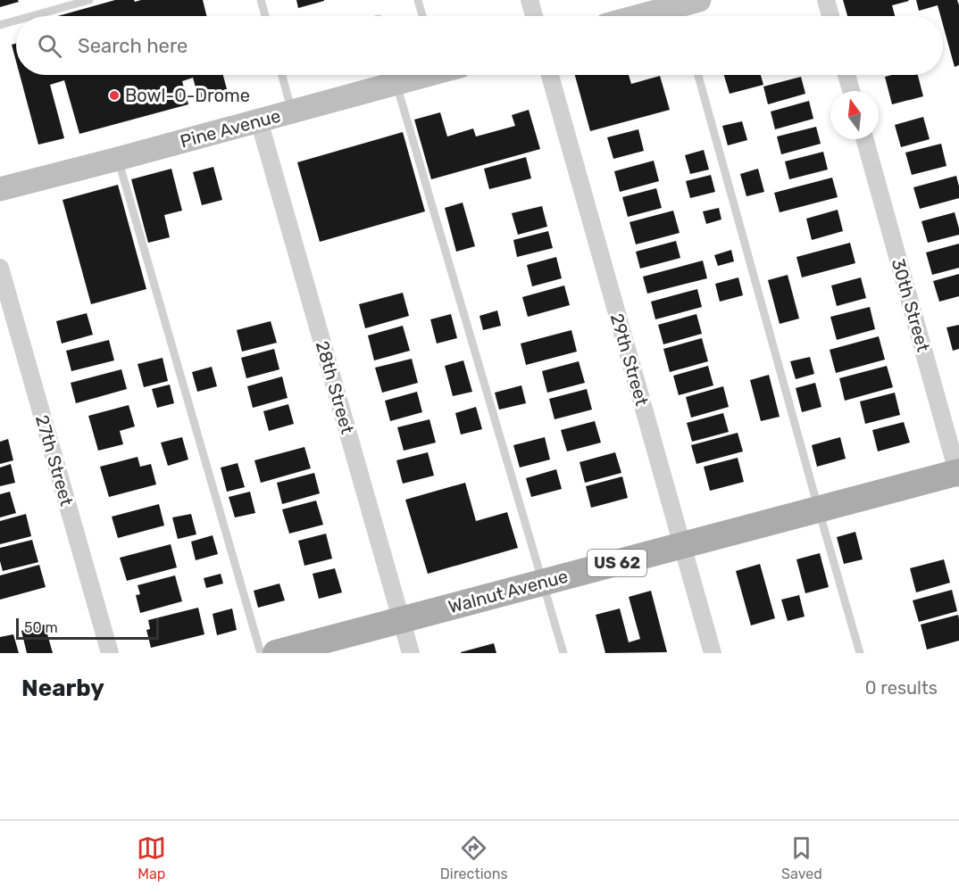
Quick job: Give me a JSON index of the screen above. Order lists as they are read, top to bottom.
{
  "streets": {
    "main road": ["Pine Avenue", "US 62", "Walnut Avenue"],
    "street": [
      "30th Street",
      "29th Street",
      "28th Street",
      "27th Street"
    ]
  },
  "crossings": [
    ["Pine Avenue", "28th Street"],
    ["30th Street", "Walnut Avenue"],
    ["29th Street", "Walnut Avenue"],
    ["28th Street", "Walnut Avenue"]
  ],
  "places": ["Bowl-O-Drome"],
  "scale_bar": "50 m",
  "north": "top",
  "page": {
    "search": "Search here",
    "scale": "50 m",
    "heading": ["Nearby", "0 results"],
    "nav": ["Map", "Directions", "Saved"]
  }
}
